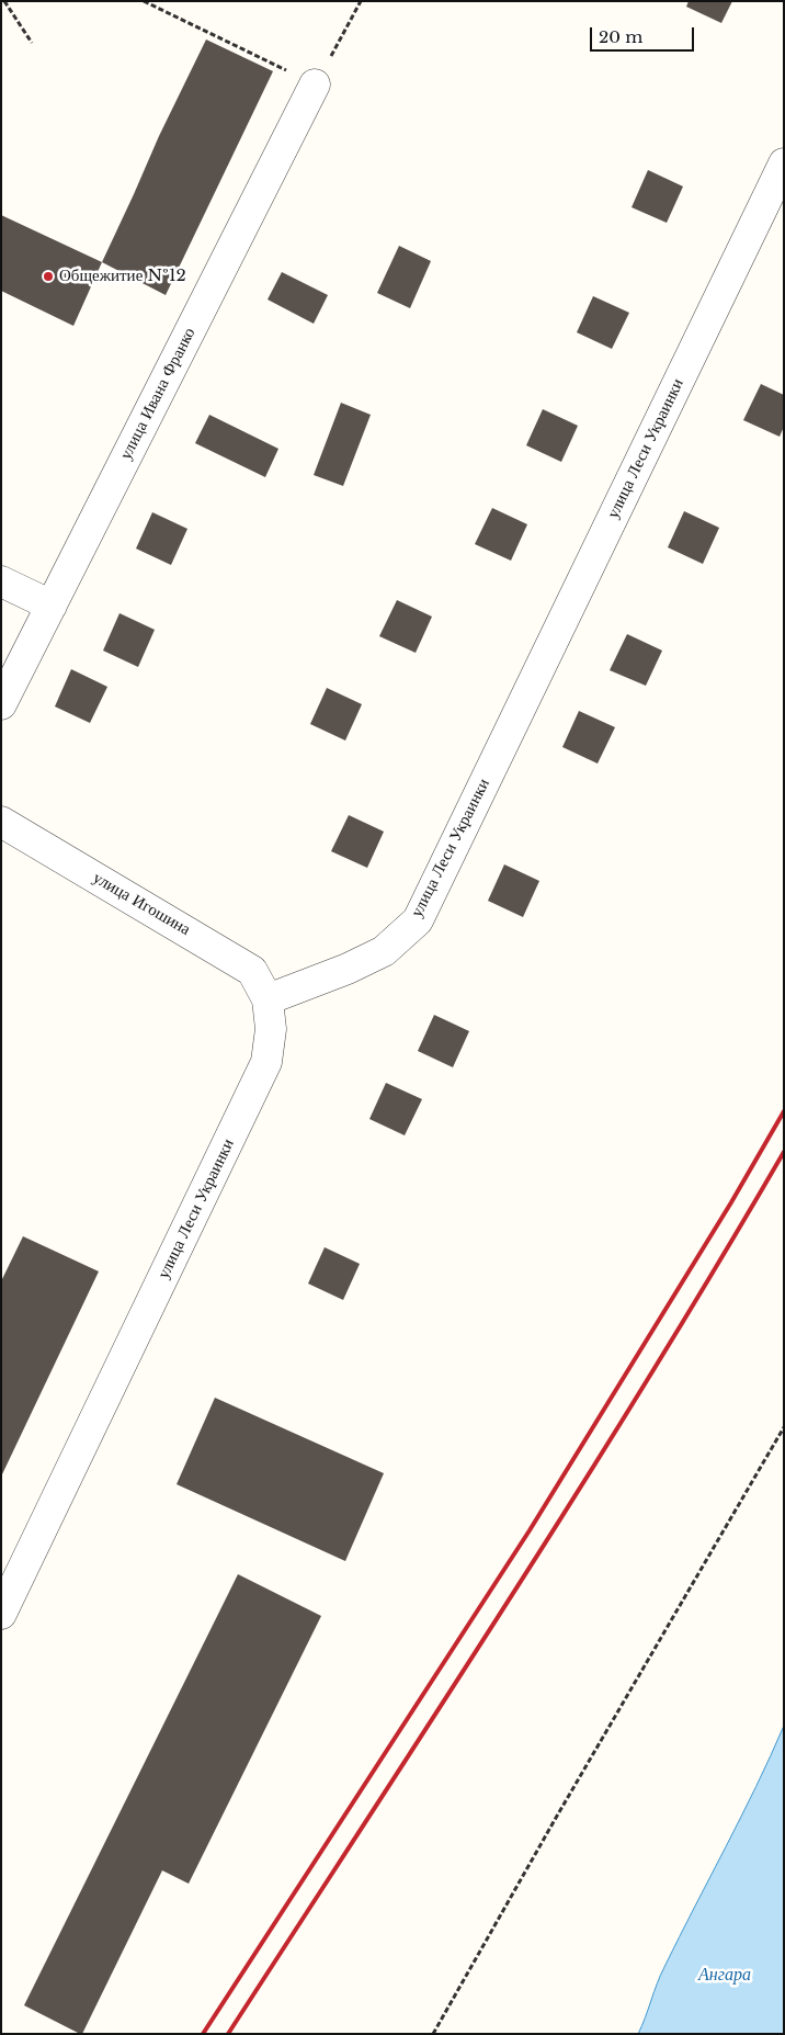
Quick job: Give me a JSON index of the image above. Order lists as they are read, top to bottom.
{
  "streets": {
    "street": ["улица Ивана Франко", "улица Леси Украинки", "улица Игошина"]
  },
  "crossings": [
    ["улица Леси Украинки", "улица Игошина"]
  ],
  "water": ["Ангара"],
  "places": ["Общежитие №12"],
  "scale_bar": "20 m"
}
